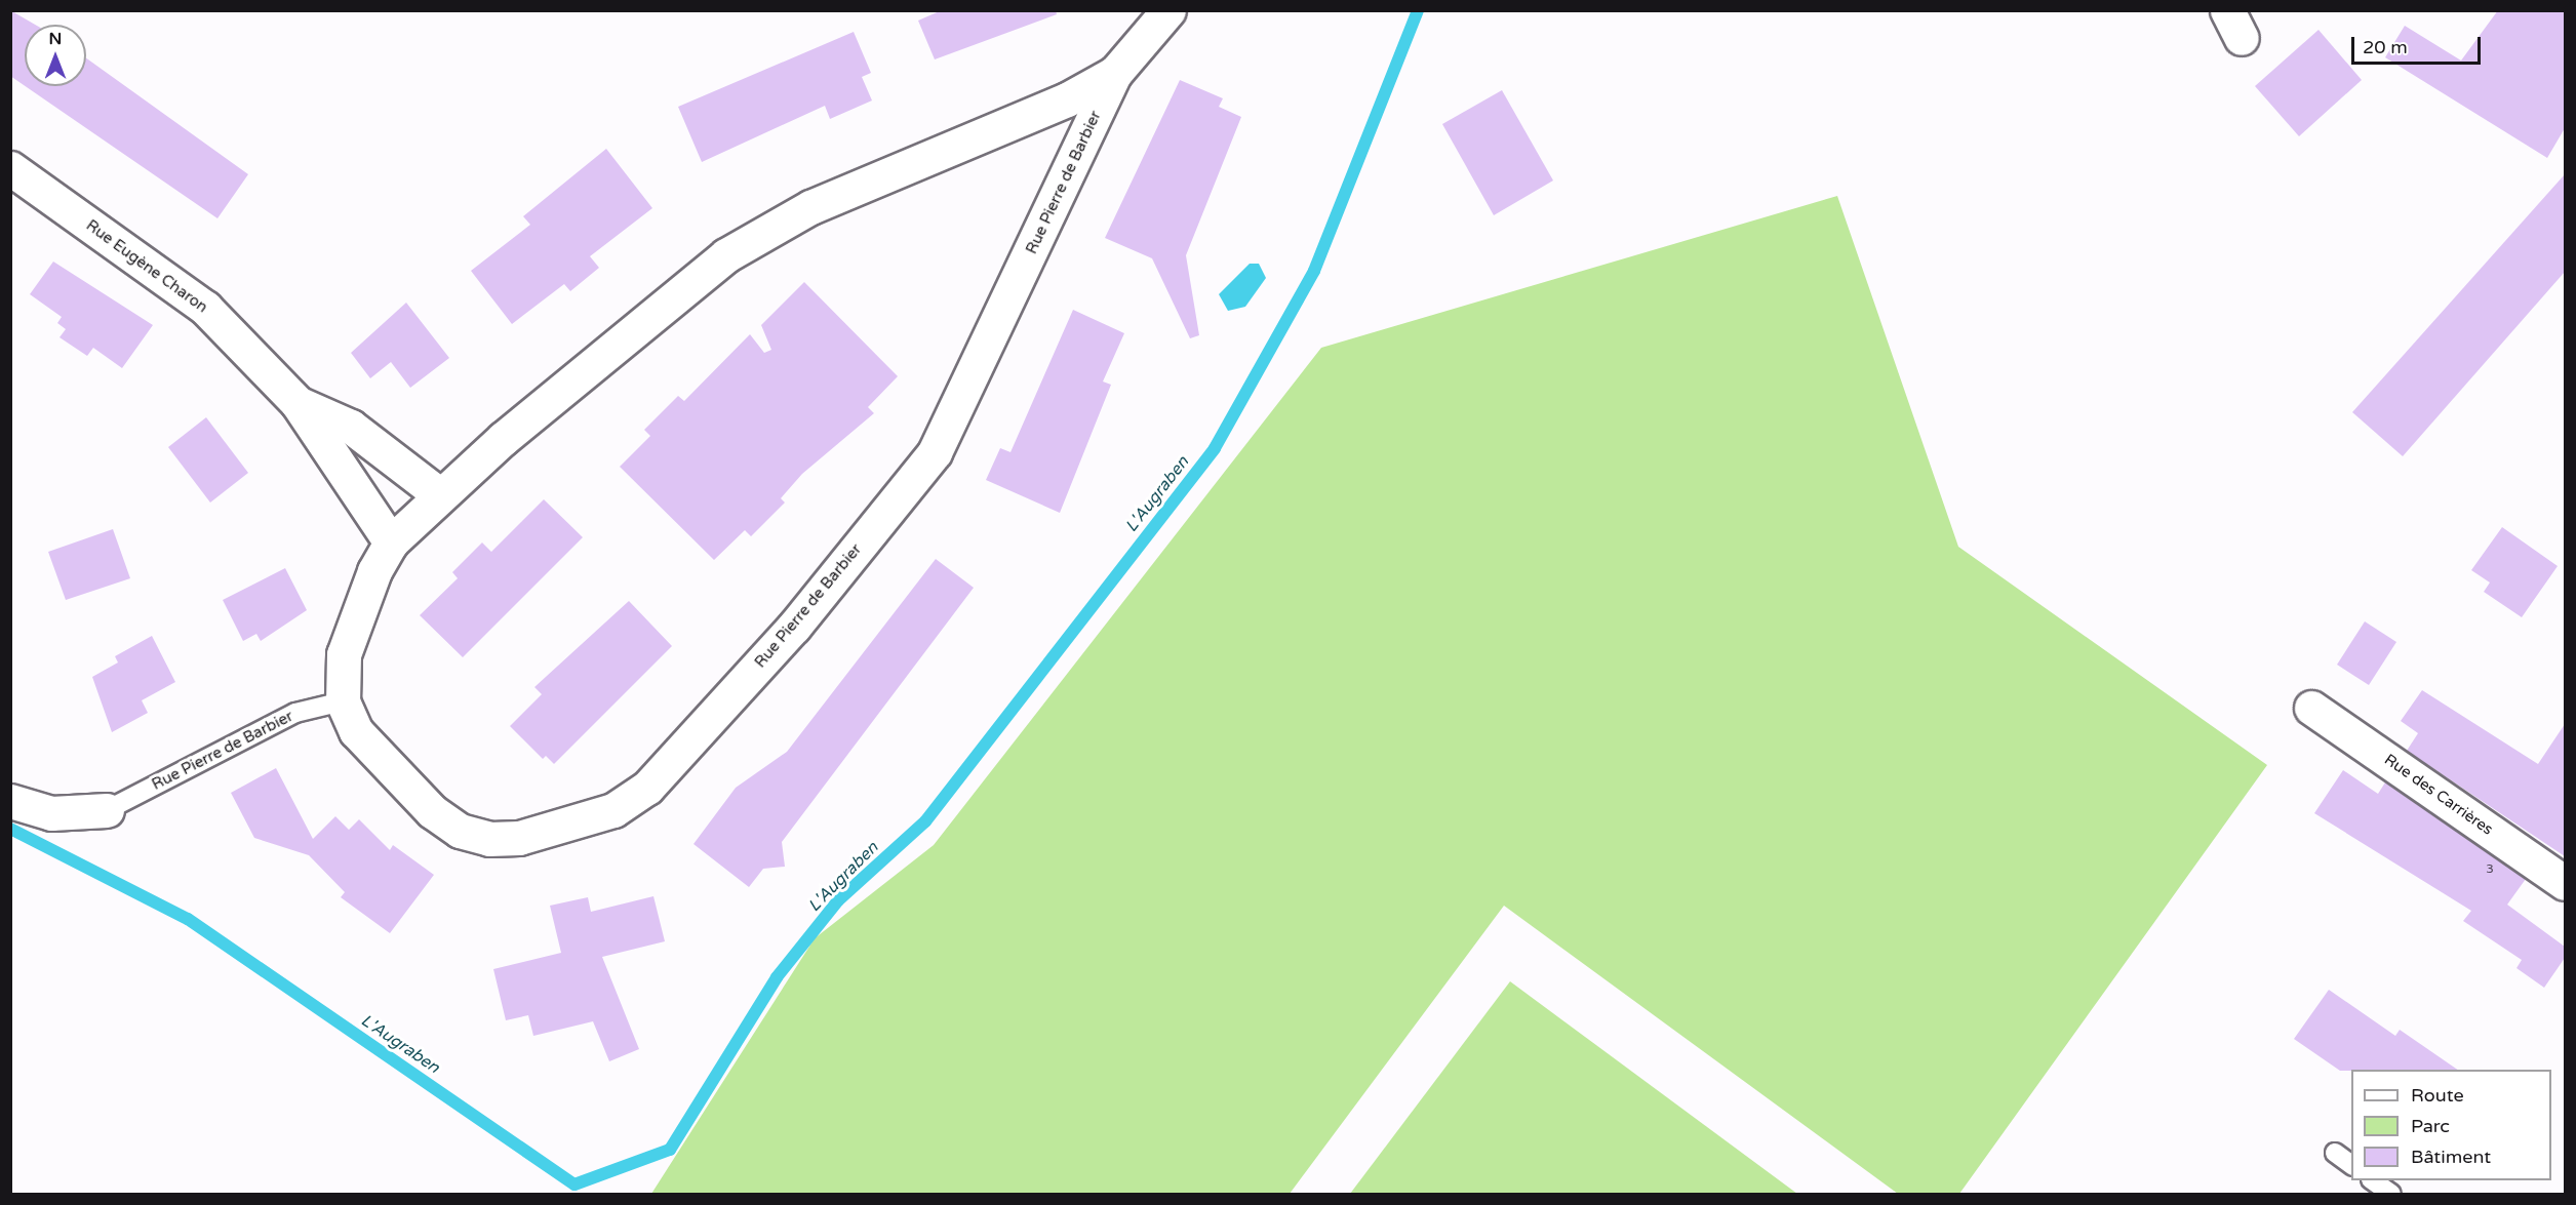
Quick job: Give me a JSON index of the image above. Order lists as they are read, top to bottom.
{
  "streets": {
    "street": ["Rue Pierre de Barbier", "Rue Eugène Charon", "Rue des Carrières"]
  },
  "crossings": [
    ["Rue Pierre de Barbier", "Rue Eugène Charon"]
  ],
  "water": ["L'Augraben"],
  "house_numbers": ["3"],
  "legend": ["Route", "Parc", "Bâtiment"],
  "scale_bar": "20 m",
  "north": "top"
}
